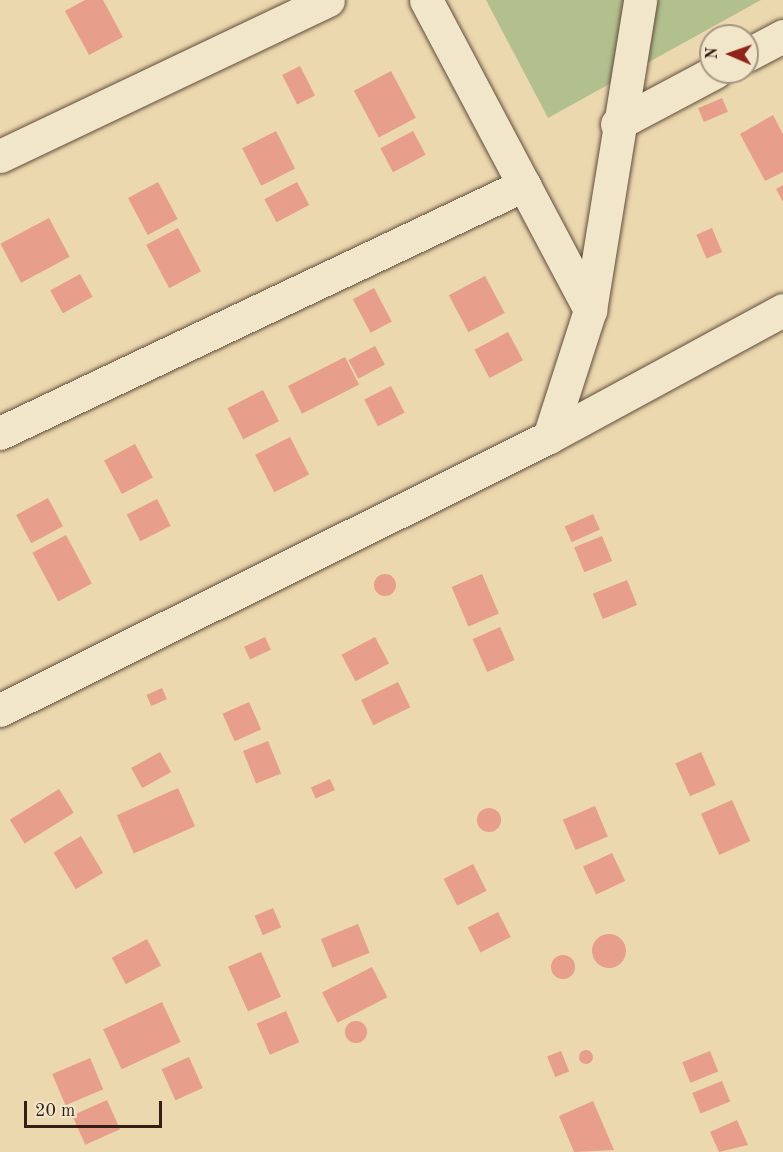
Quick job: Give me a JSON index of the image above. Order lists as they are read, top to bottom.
{
  "scale_bar": "20 m",
  "north": "left"
}
